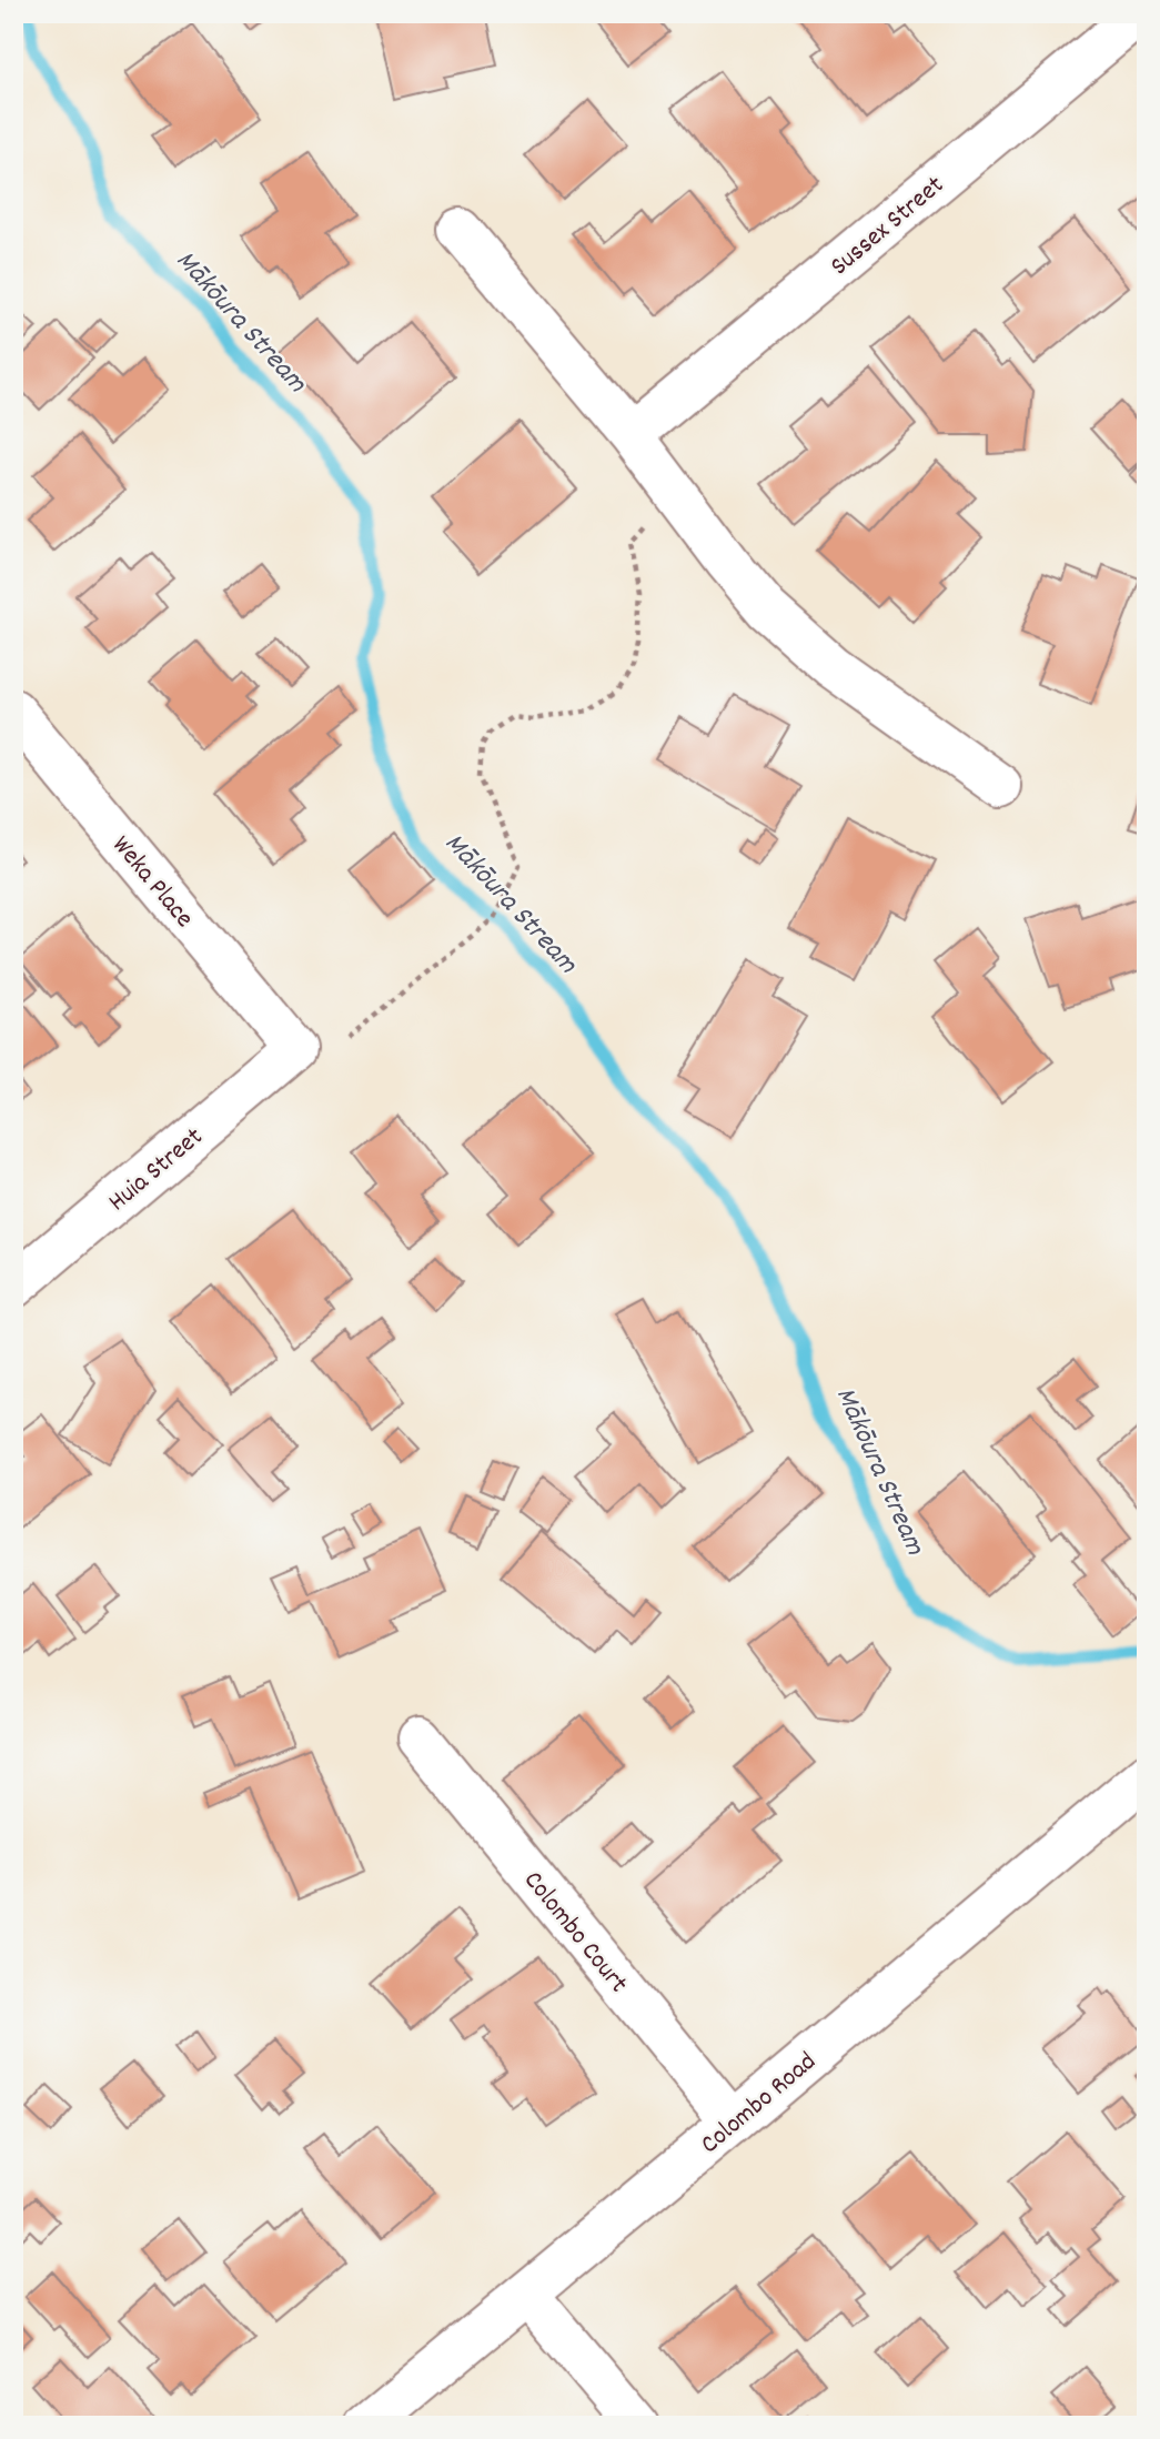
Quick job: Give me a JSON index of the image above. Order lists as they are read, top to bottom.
{
  "streets": {
    "street": [
      "Sussex Street",
      "Weka Place",
      "Huia Street",
      "Colombo Court",
      "Colombo Road"
    ]
  },
  "crossings": [
    ["Weka Place", "Huia Street"],
    ["Colombo Court", "Colombo Road"]
  ],
  "water": ["Mākōura Stream"]
}
